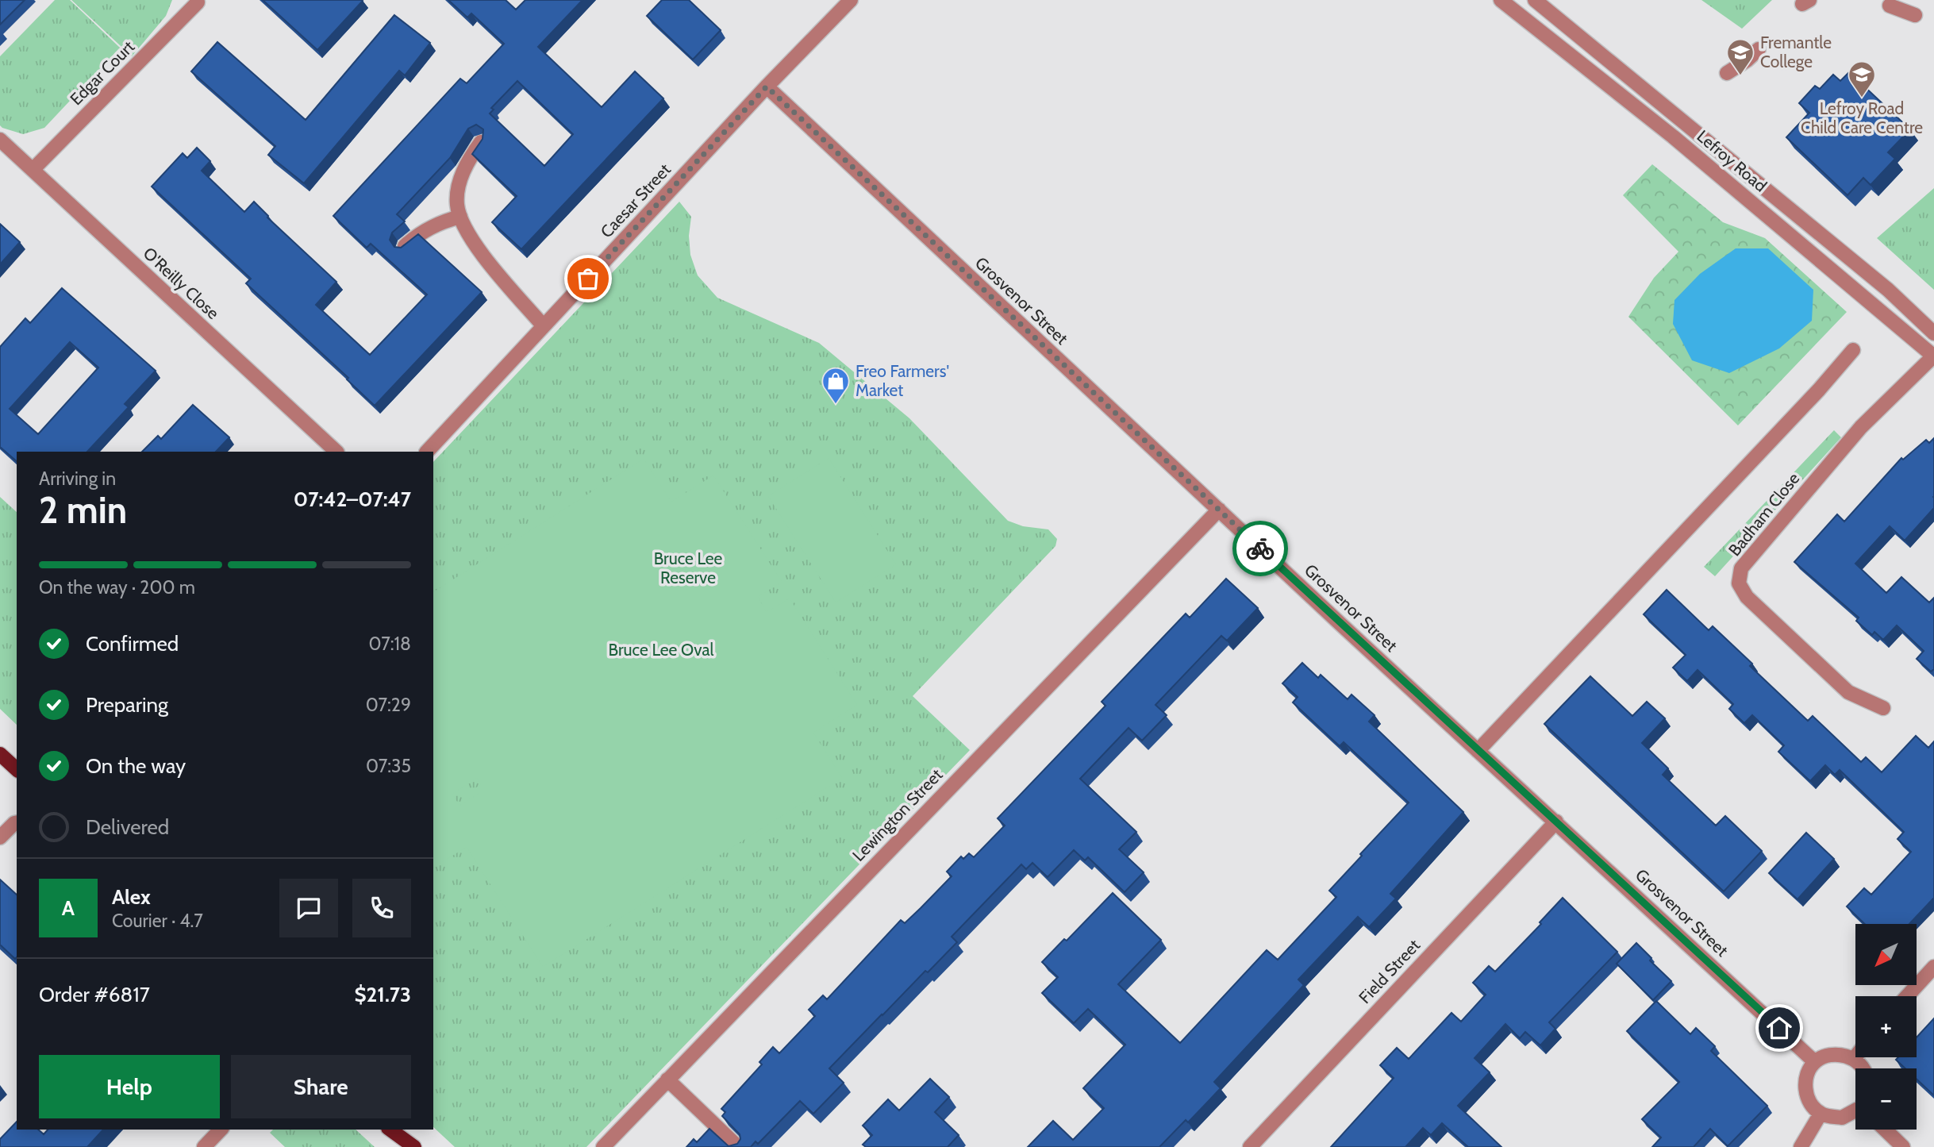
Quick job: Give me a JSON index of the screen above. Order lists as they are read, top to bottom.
{
  "streets": {
    "street": [
      "Edgar Court",
      "Lefroy Road",
      "Caesar Street",
      "O'Reilly Close",
      "Grosvenor Street",
      "Badham Close",
      "Lewington Street",
      "Field Street"
    ]
  },
  "crossings": [
    ["Edgar Court", "O'Reilly Close"],
    ["Lefroy Road", "Badham Close"],
    ["Caesar Street", "Grosvenor Street"],
    ["Grosvenor Street", "Lewington Street"],
    ["Grosvenor Street", "Field Street"]
  ],
  "parks": ["Bruce Lee Reserve", "Bruce Lee Oval"],
  "places": {
    "school or university": ["Fremantle College", "Lefroy Road Child Care Centre"],
    "shop": ["Freo Farmers' Market"]
  },
  "north": "bottom left",
  "page": {
    "heading": ["2 min", "Arriving in", "07:42–07:47"],
    "panel": [
      "Alex",
      "Courier · 4.7",
      "Order #6817",
      "$21.73"
    ],
    "bar": "On the way · 200 m",
    "list": [
      ["Confirmed", "07:18"],
      ["Preparing", "07:29"],
      ["On the way", "07:35"],
      "Delivered"
    ],
    "round": "A",
    "map_buttons": ["+", "−"],
    "buttons": ["Help", "Share"]
  }
}
